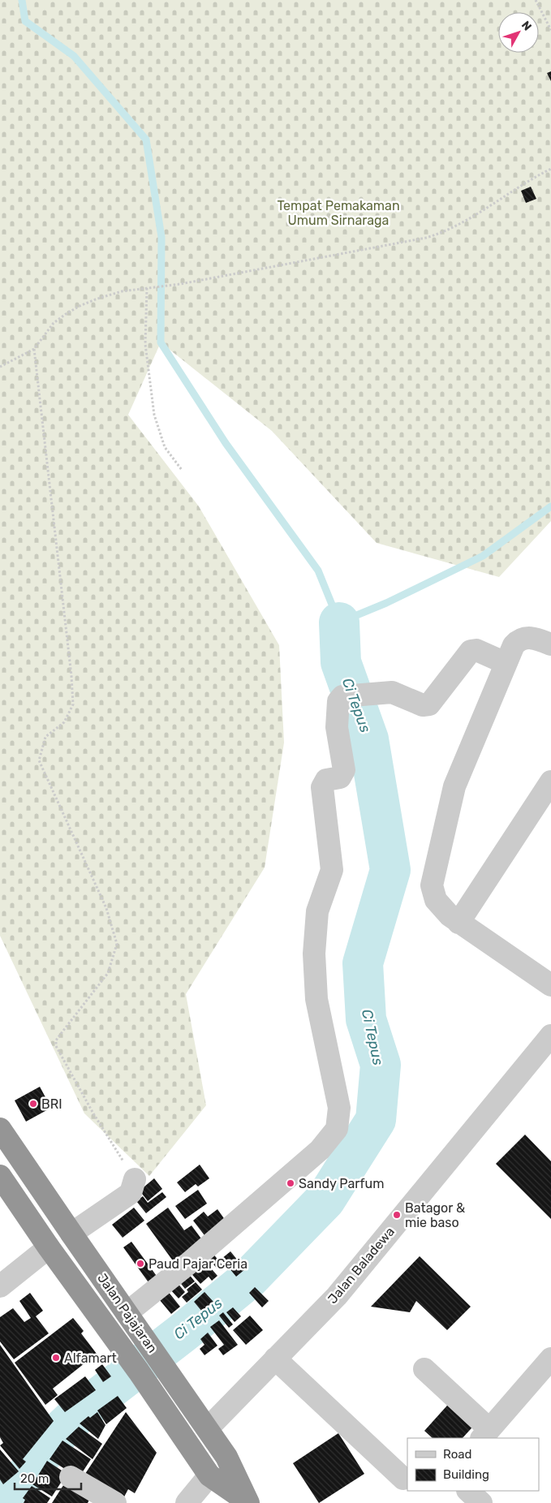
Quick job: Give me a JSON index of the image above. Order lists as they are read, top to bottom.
{
  "streets": {
    "highway": ["Jalan Pajajaran"],
    "street": ["Jalan Baladewa"]
  },
  "crossings": [
    ["Jalan Baladewa", "Jalan Pajajaran"]
  ],
  "water": ["Ci Tepus"],
  "parks": ["Tempat Pemakaman Umum Sirnaraga"],
  "places": [
    "BRI",
    "Sandy Parfum",
    "Batagor & mie baso",
    "Paud Pajar Ceria",
    "Alfamart"
  ],
  "legend": ["Road", "Building"],
  "scale_bar": "20 m",
  "north": "top right"
}
